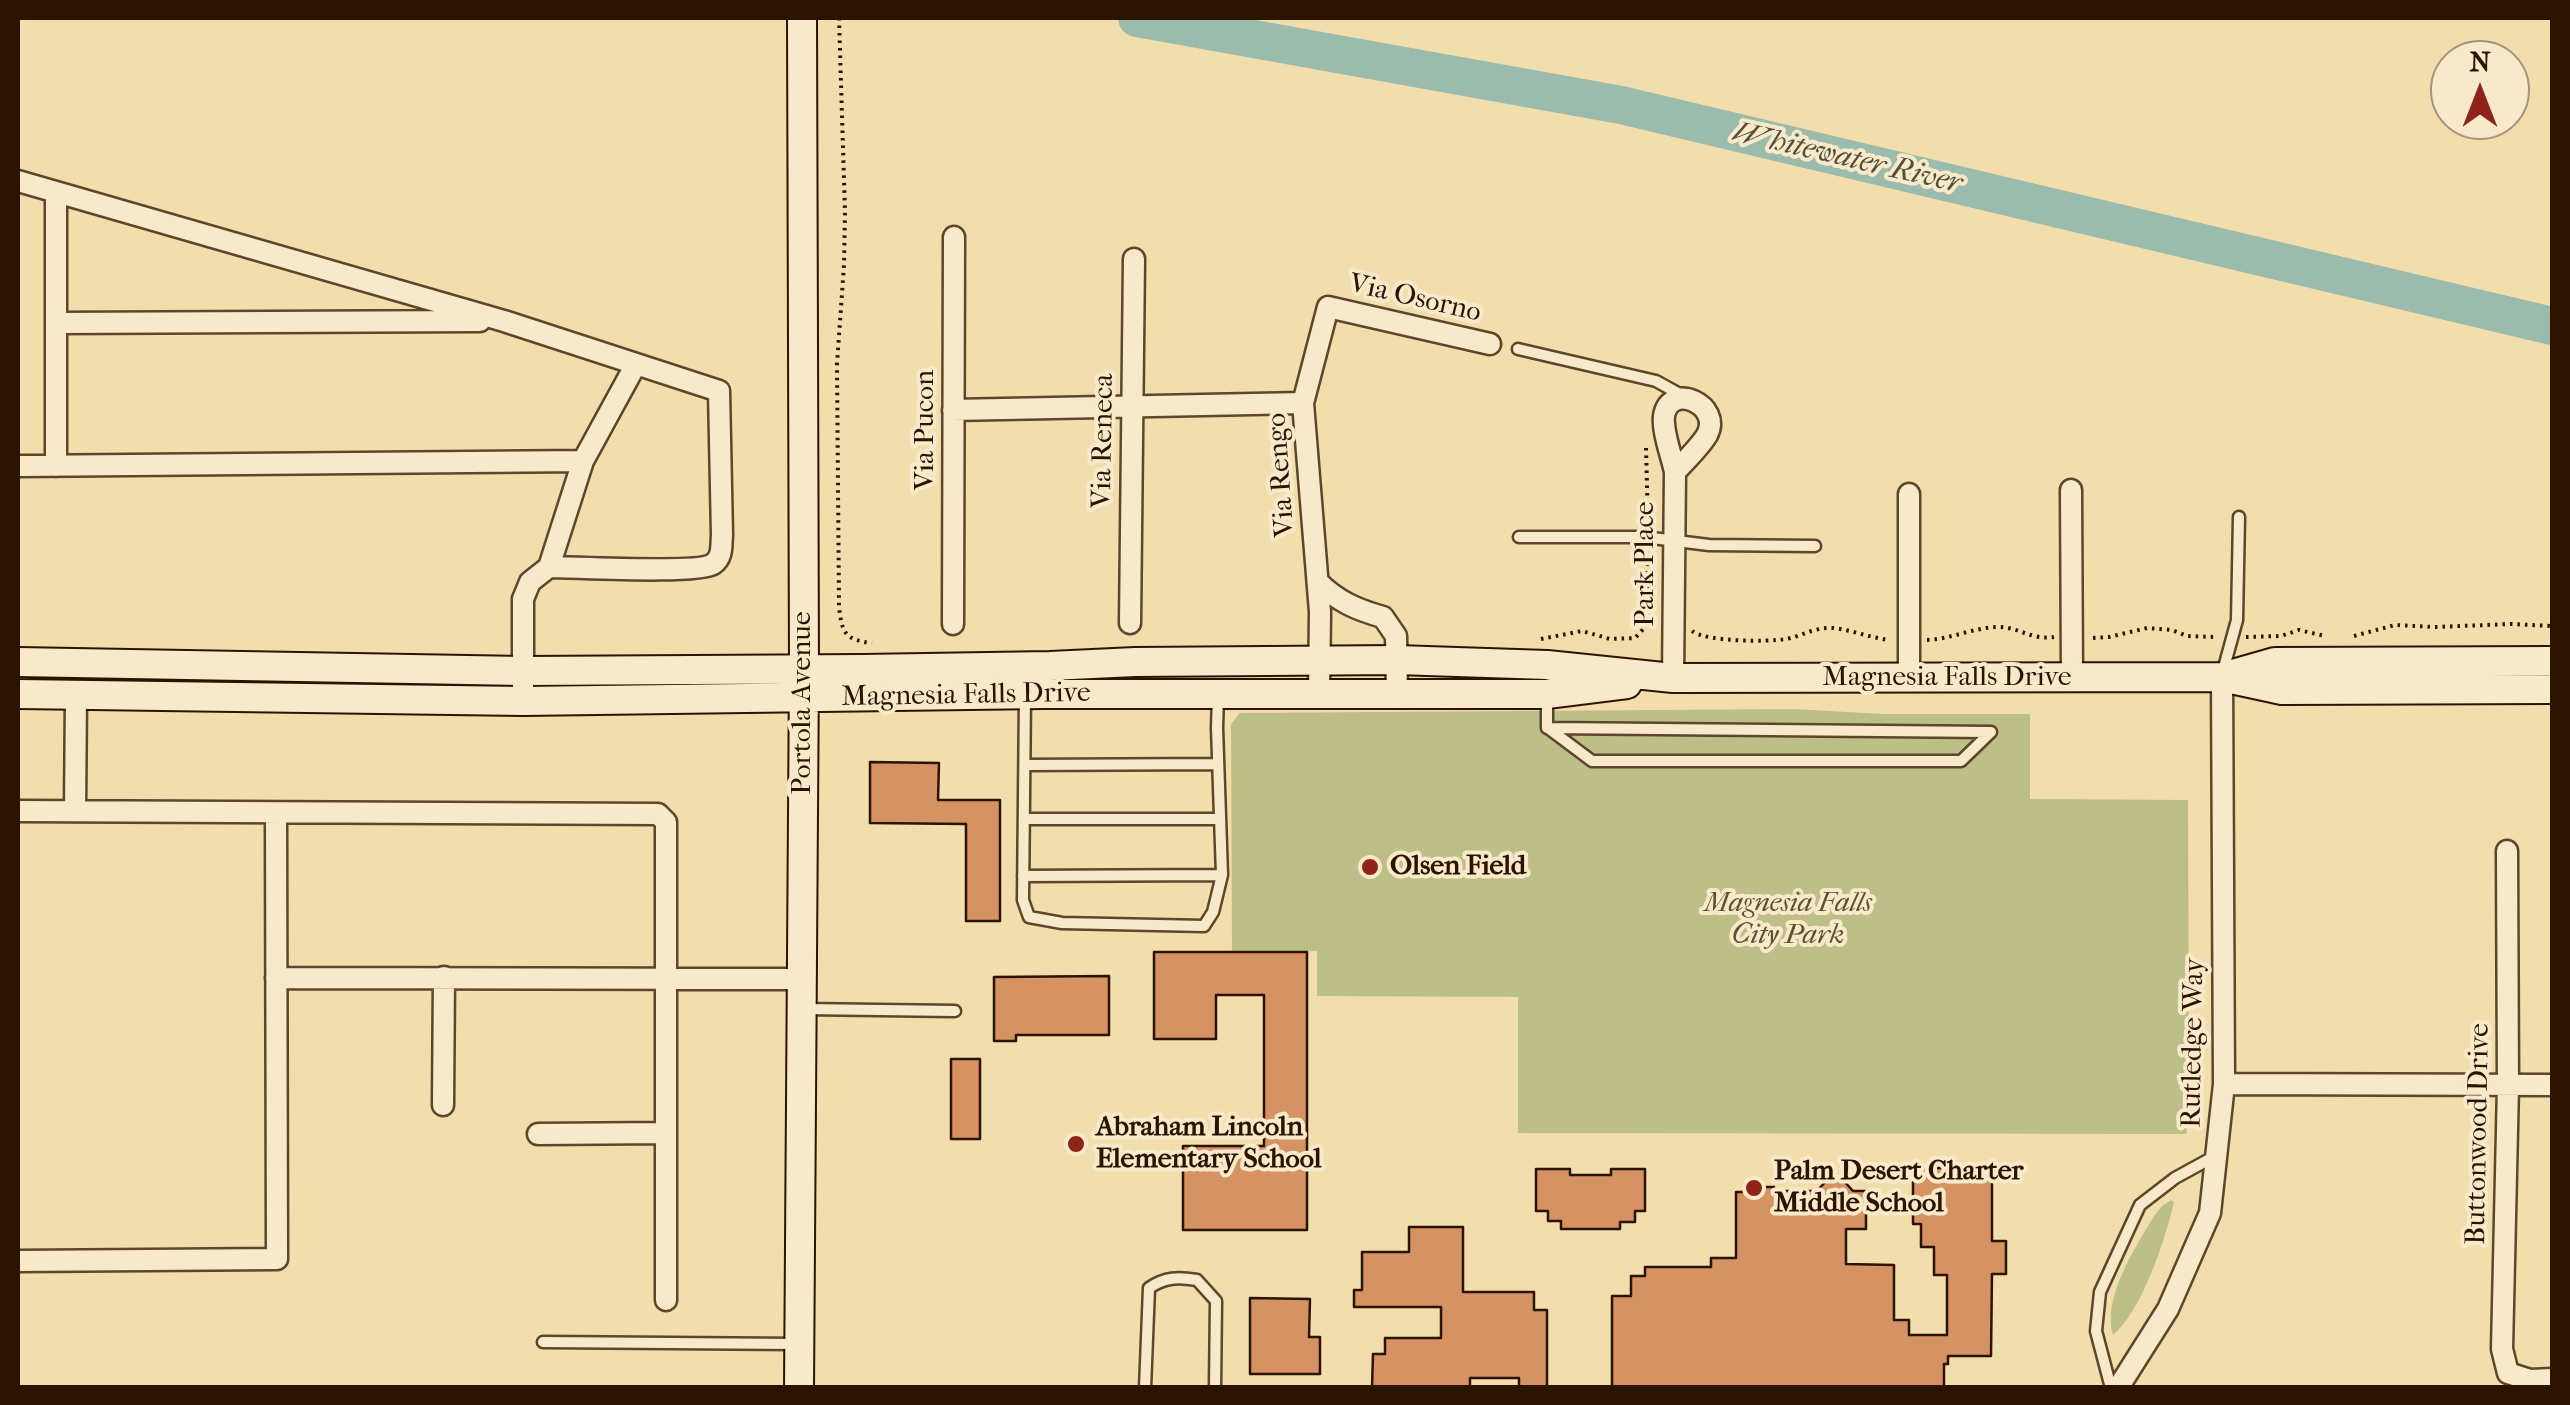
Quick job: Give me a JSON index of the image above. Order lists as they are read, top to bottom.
{
  "streets": {
    "street": [
      "Via Osorno",
      "Via Pucon",
      "Via Reneca",
      "Via Rengo",
      "Park Place",
      "Magnesia Falls Drive",
      "Portola Avenue",
      "Rutledge Way",
      "Buttonwood Drive"
    ]
  },
  "crossings": [
    ["Via Osorno", "Via Rengo"],
    ["Via Rengo", "Magnesia Falls Drive"],
    ["Park Place", "Magnesia Falls Drive"],
    ["Magnesia Falls Drive", "Portola Avenue"],
    ["Magnesia Falls Drive", "Rutledge Way"]
  ],
  "water": ["Whitewater River"],
  "parks": ["Magnesia Falls City Park"],
  "places": ["Olsen Field", "Abraham Lincoln Elementary School", "Palm Desert Charter Middle School"],
  "north": "top"
}
